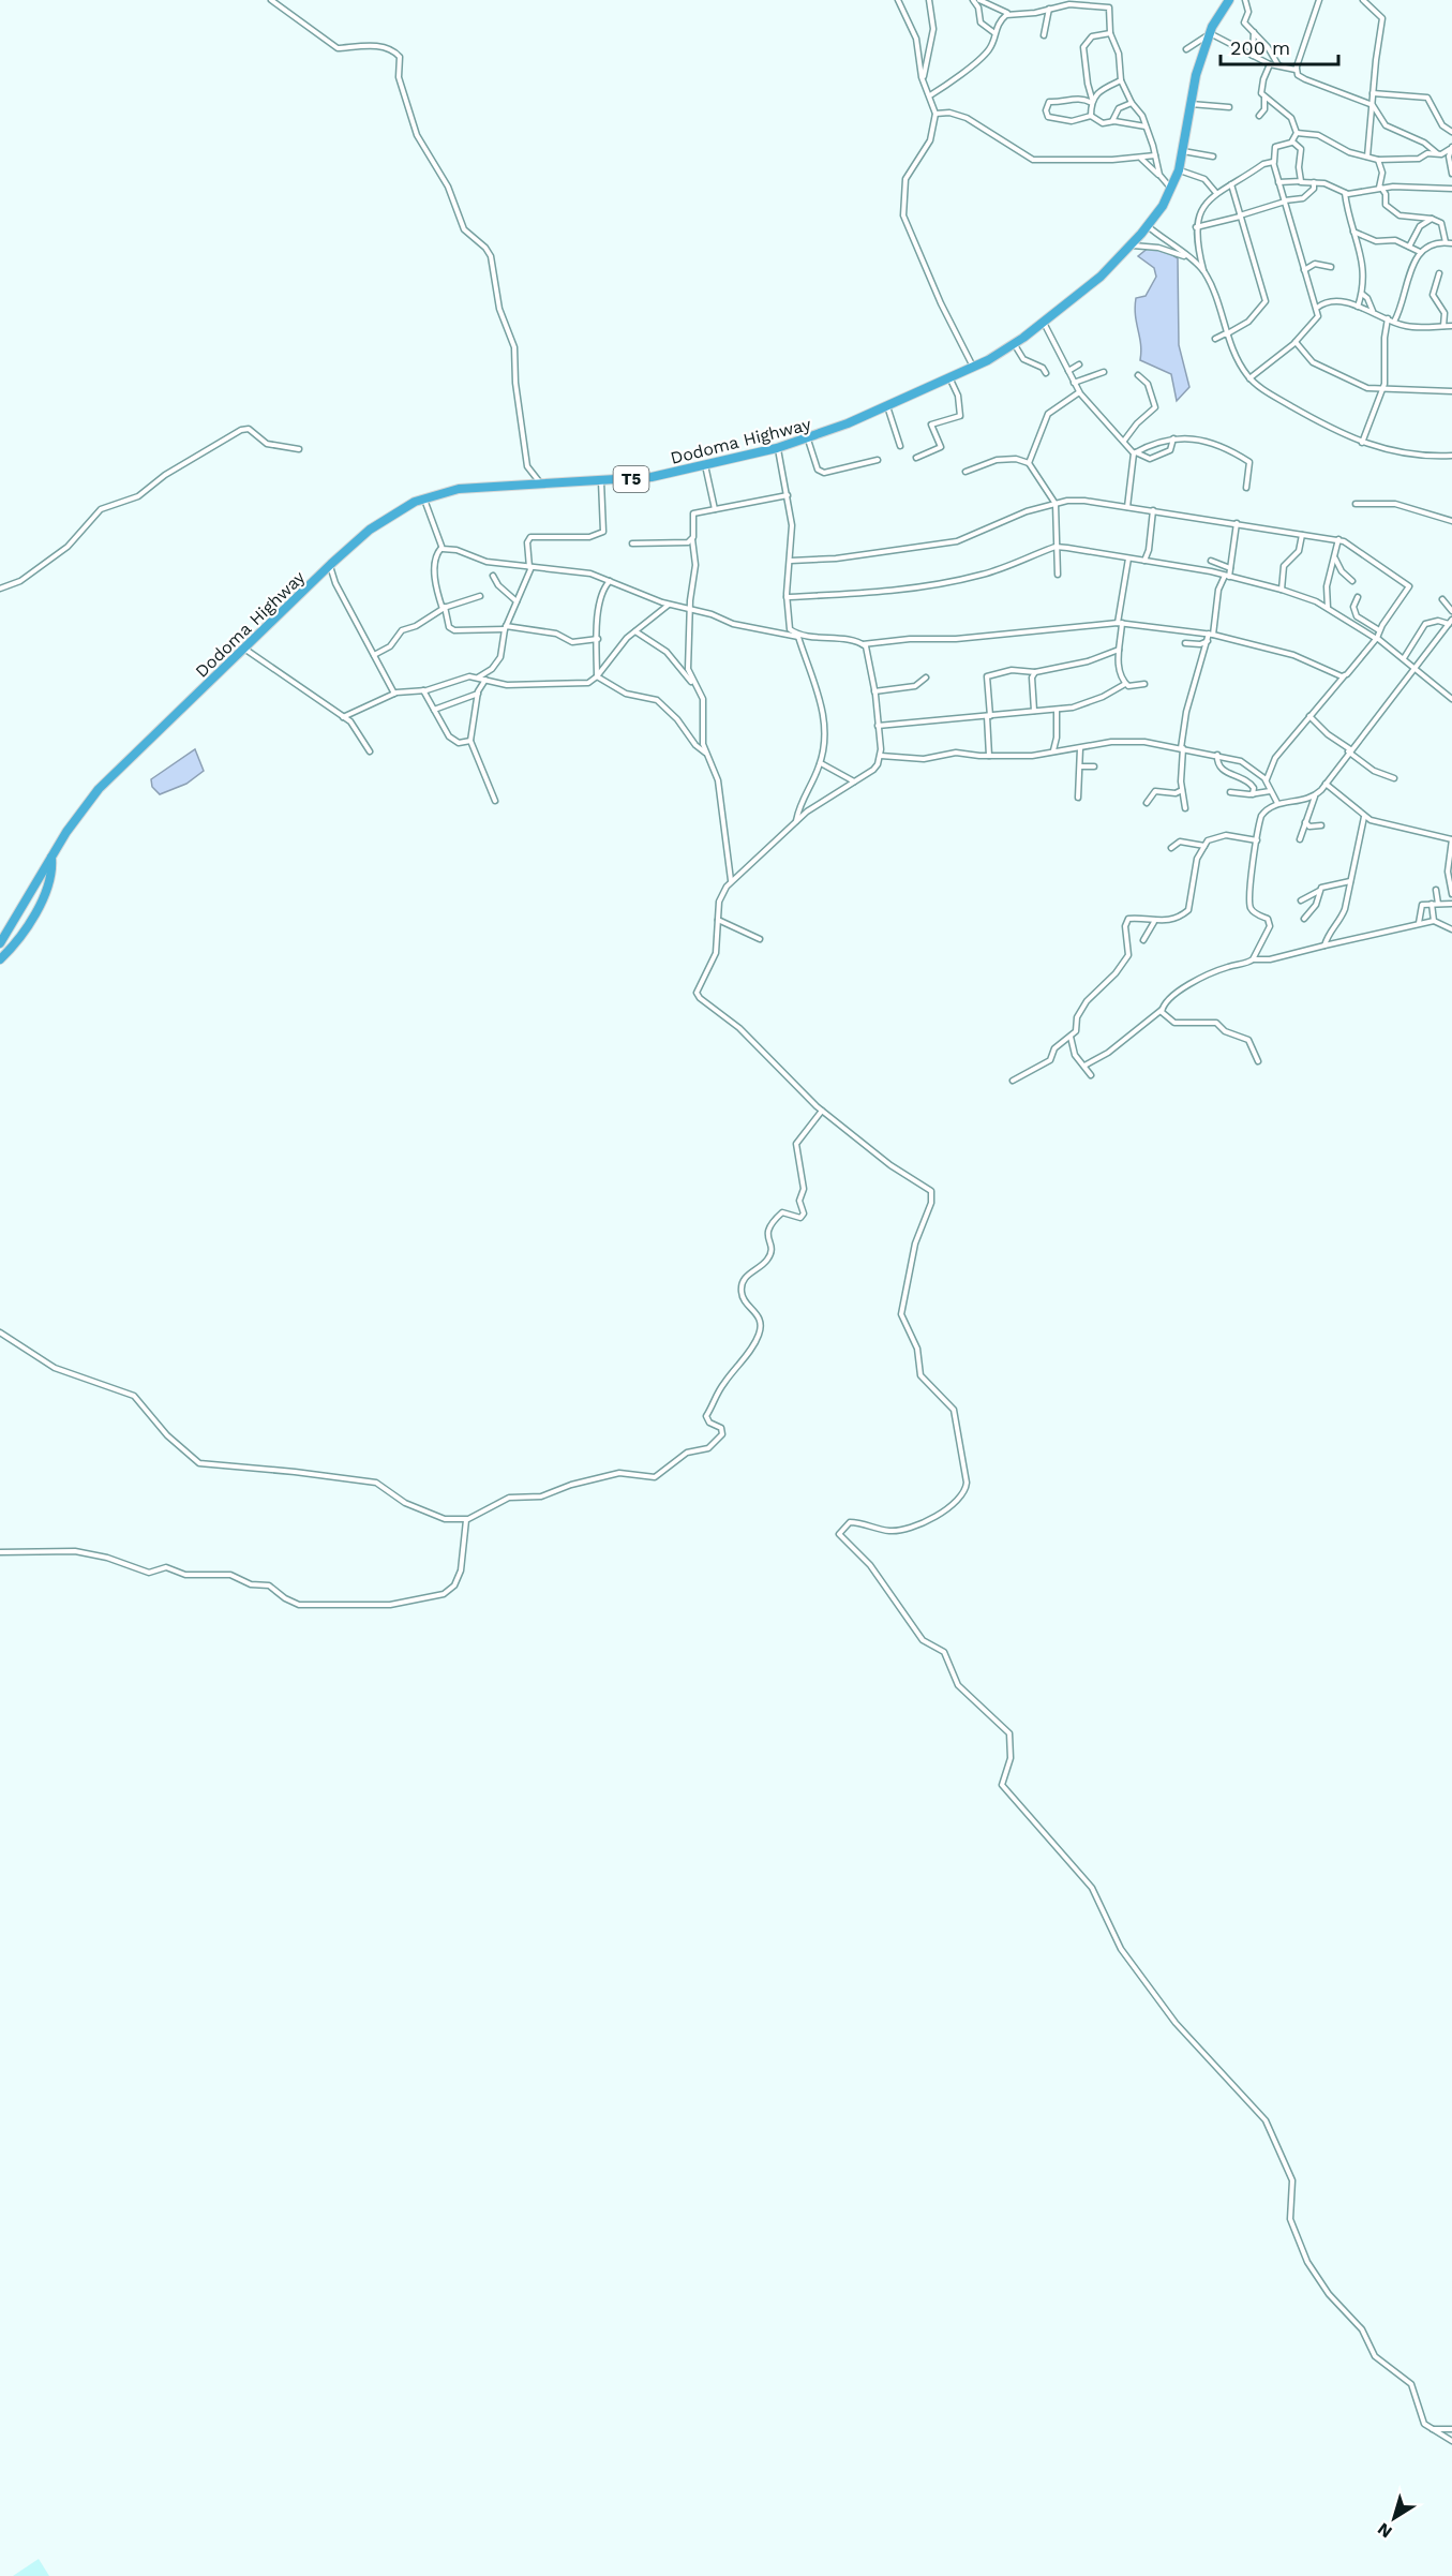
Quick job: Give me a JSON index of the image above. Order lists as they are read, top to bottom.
{
  "streets": {
    "highway": ["Dodoma Highway", "T5"]
  },
  "scale_bar": "200 m",
  "north": "bottom left"
}
